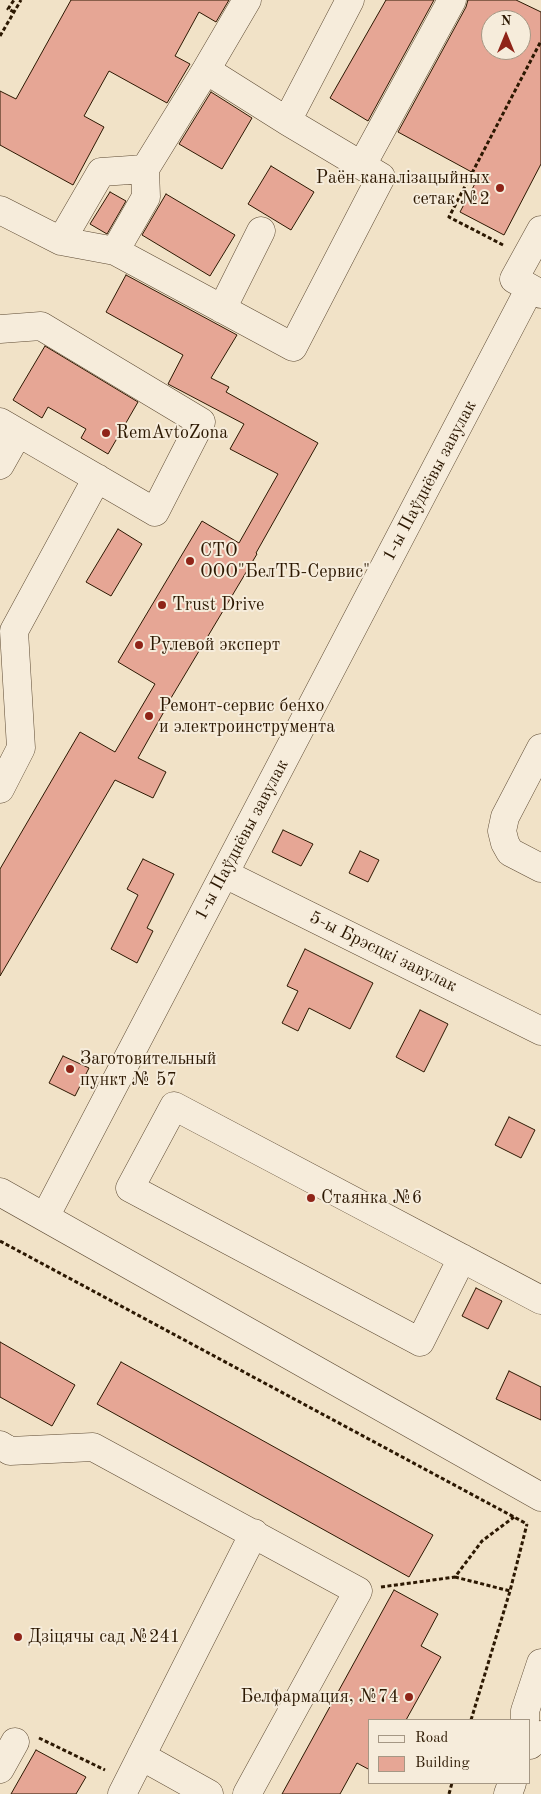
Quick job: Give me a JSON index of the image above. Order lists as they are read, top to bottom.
{
  "streets": {
    "street": ["1-ы Паўднёвы завулак", "5-ы Брэсцкі завулак"]
  },
  "crossings": [
    ["1-ы Паўднёвы завулак", "5-ы Брэсцкі завулак"]
  ],
  "places": [
    "Раён каналізацыйных сетак №2",
    "RemAvtoZona",
    "СТО ООО\"БелТБ-Сервис\"",
    "Trust Drive",
    "Рулевой эксперт",
    "Ремонт-сервис бенхо и электроинструмента",
    "Заготовительный пункт № 57",
    "Стаянка №6",
    "Дзіцячы сад №241",
    "Белфармация, №74"
  ],
  "legend": ["Road", "Building"],
  "north": "top"
}
